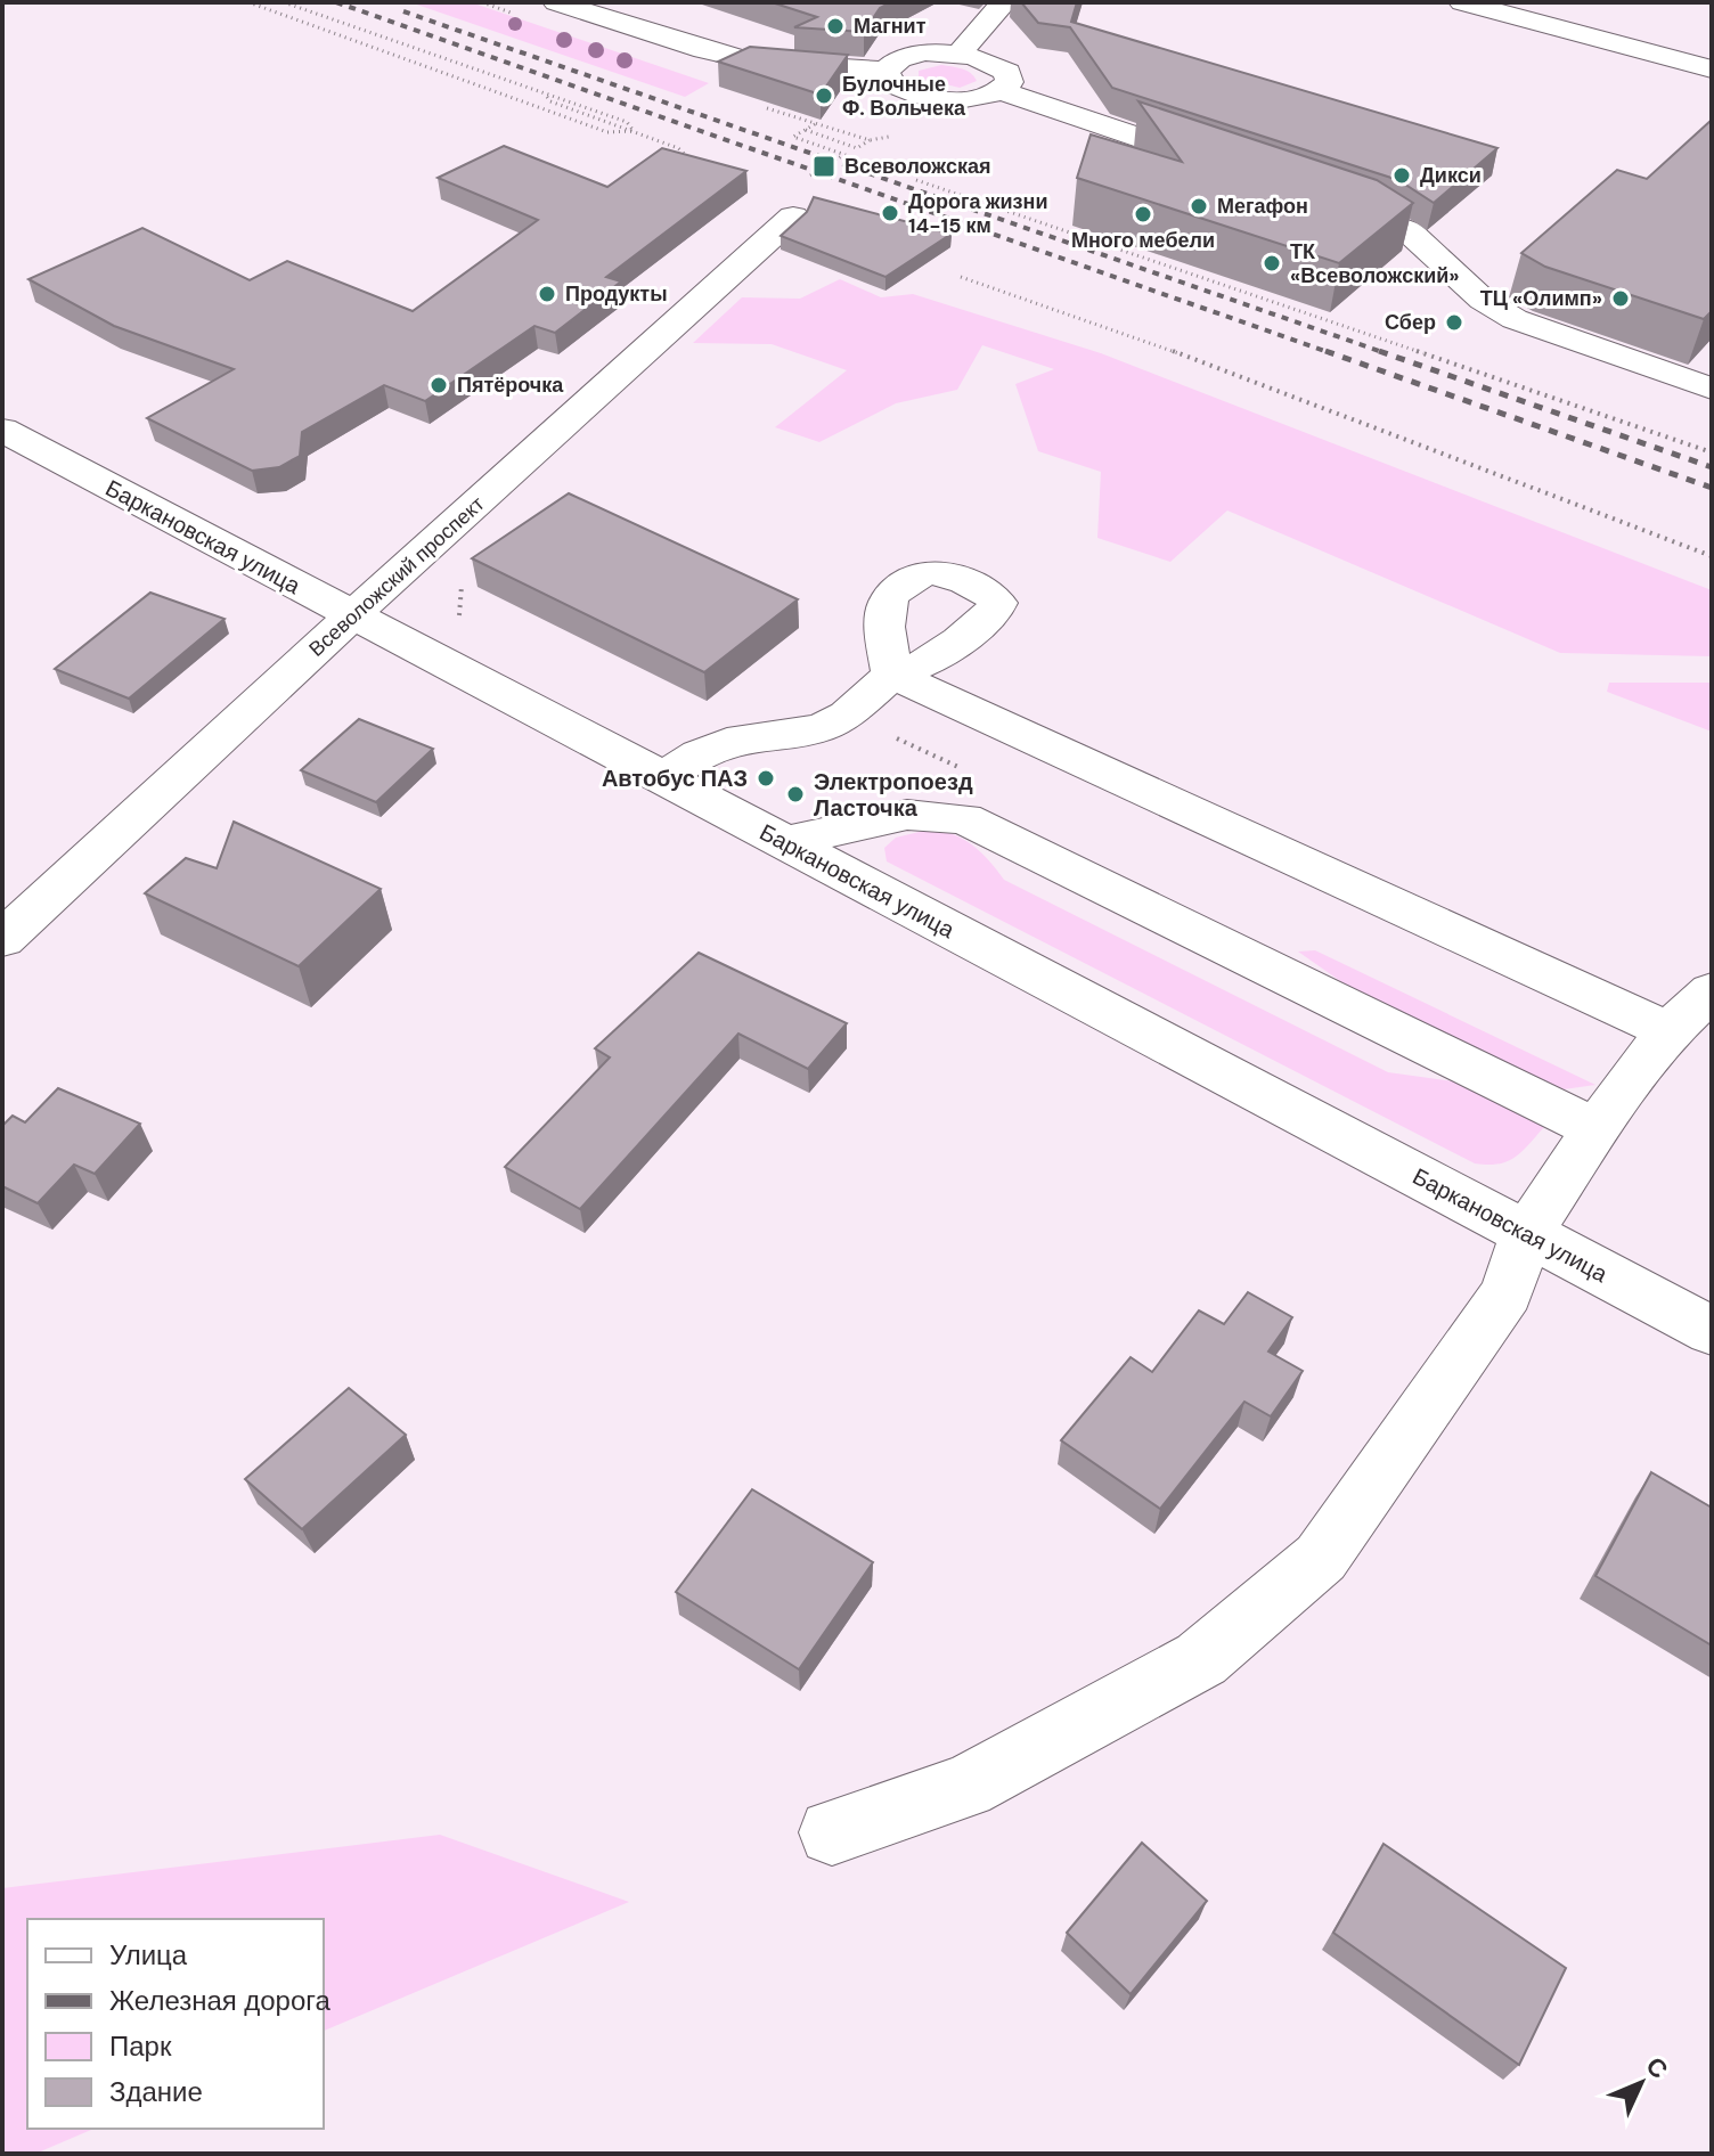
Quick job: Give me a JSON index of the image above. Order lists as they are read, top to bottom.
{
  "streets": {
    "street": ["Баркановская улица", "Всеволожский проспект"]
  },
  "crossings": [
    ["Баркановская улица", "Всеволожский проспект"]
  ],
  "places": {
    "other": [
      "Магнит",
      "Булочные Ф. Вольчека",
      "Дикси",
      "Мегафон",
      "Дорога жизни 14-15 км",
      "Много мебели",
      "ТК «Всеволожский»",
      "Продукты",
      "ТЦ «Олимп»",
      "Сбер",
      "Пятёрочка",
      "Автобус ПАЗ",
      "Электропоезд Ласточка"
    ],
    "transit": ["Всеволожская"]
  },
  "legend": [
    "Улица",
    "Железная дорога",
    "Парк",
    "Здание"
  ],
  "north": "top right"
}
